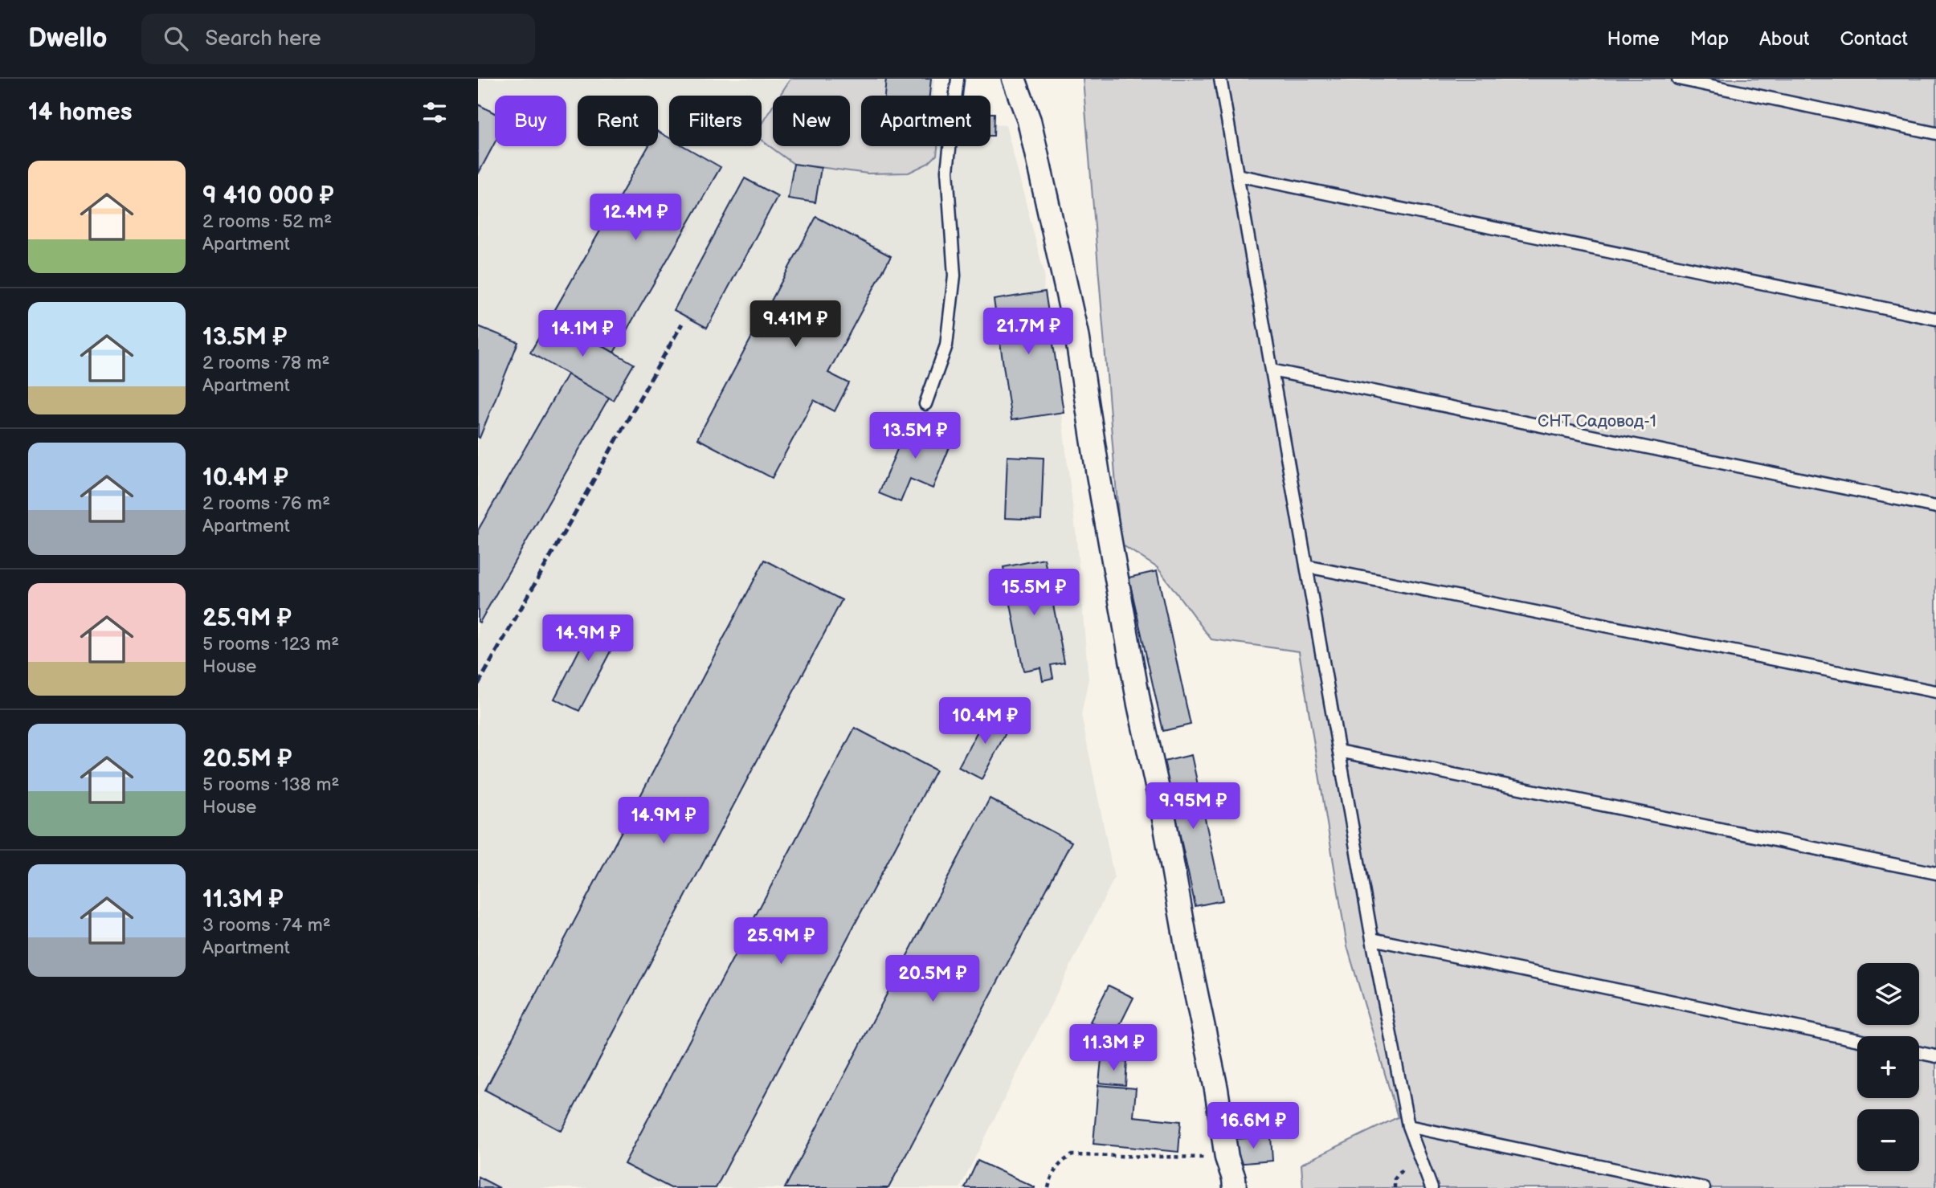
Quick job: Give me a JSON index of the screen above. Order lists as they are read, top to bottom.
{
  "parks": ["СНТ Садовод-1"],
  "page": {
    "header": "Dwello",
    "search": "Search here",
    "nav": [
      "Home",
      "Map",
      "About",
      "Contact"
    ],
    "heading": "14 homes",
    "chip": [
      "Buy",
      "Rent",
      "Filters",
      "New",
      "Apartment"
    ],
    "list": [
      {
        "name": "9 410 000 ₽",
        "note": "2 rooms · 52 m² · Apartment"
      },
      {
        "name": "13.5M ₽",
        "note": "2 rooms · 78 m² · Apartment"
      },
      {
        "name": "10.4M ₽",
        "note": "2 rooms · 76 m² · Apartment"
      },
      {
        "name": "25.9M ₽",
        "note": "5 rooms · 123 m² · House"
      },
      {
        "name": "20.5M ₽",
        "note": "5 rooms · 138 m² · House"
      },
      {
        "name": "11.3M ₽",
        "note": "3 rooms · 74 m² · Apartment"
      }
    ],
    "price": [
      "12.4M ₽",
      "9.41M ₽",
      "21.7M ₽",
      "14.1M ₽",
      "13.5M ₽",
      "15.5M ₽",
      "14.9M ₽",
      "10.4M ₽",
      "9.95M ₽",
      "14.9M ₽",
      "25.9M ₽",
      "20.5M ₽",
      "11.3M ₽",
      "16.6M ₽"
    ],
    "map_buttons": ["+", "−"]
  }
}
